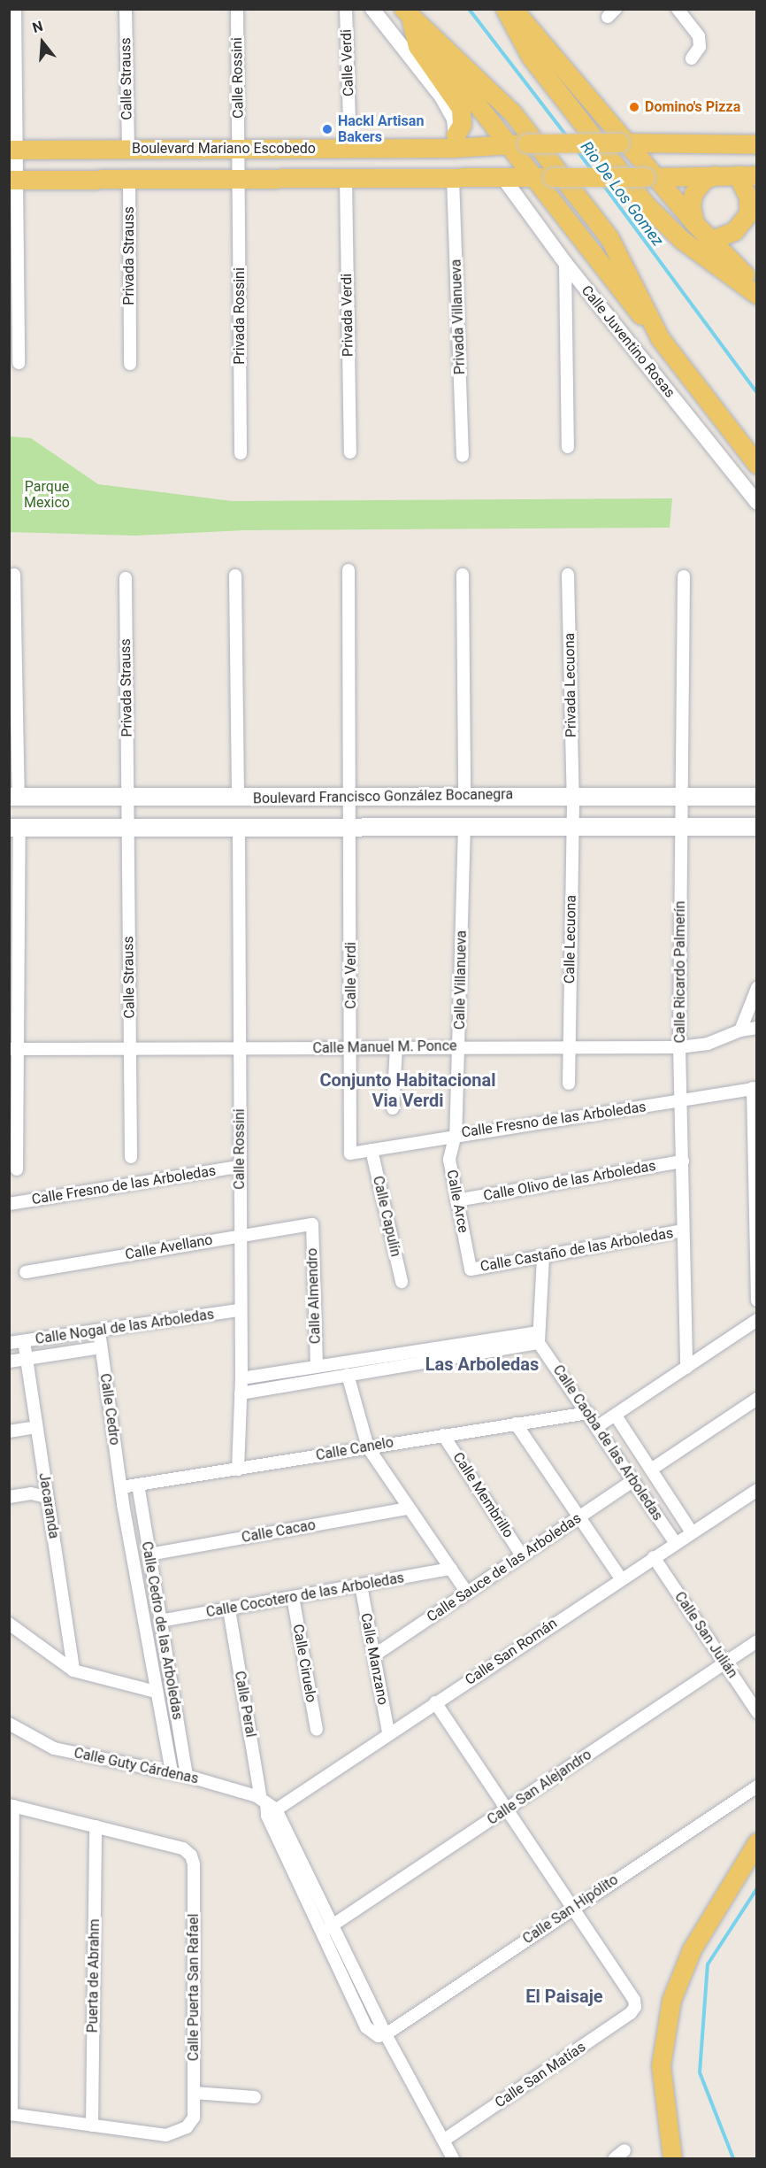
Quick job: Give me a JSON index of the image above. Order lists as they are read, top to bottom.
{
  "streets": {
    "main road": ["Boulevard Mariano Escobedo", "Boulevard Francisco González Bocanegra"],
    "street": [
      "Calle Verdi",
      "Calle Rossini",
      "Calle Strauss",
      "Privada Strauss",
      "Privada Verdi",
      "Privada Rossini",
      "Privada Villanueva",
      "Calle Juventino Rosas",
      "Privada Lecuona",
      "Calle Lecuona",
      "Calle Ricardo Palmerín",
      "Calle Villanueva",
      "Calle Manuel M. Ponce",
      "Calle Fresno de las Arboledas",
      "Calle Olivo de las Arboledas",
      "Calle Arce",
      "Calle Capulín",
      "Calle Avellano",
      "Calle Castaño de las Arboledas",
      "Calle Almendro",
      "Calle Nogal de las Arboledas",
      "Calle Cedro",
      "Calle Caoba de las Arboledas",
      "Calle Canelo",
      "Calle Membrillo",
      "Jacaranda",
      "Calle Cacao",
      "Calle Sauce de las Arboledas",
      "Calle Cocotero de las Arboledas",
      "Calle Cedro de las Arboledas",
      "Calle San Julián",
      "Calle San Román",
      "Calle Manzano",
      "Calle Ciruelo",
      "Calle Peral",
      "Calle Guty Cárdenas",
      "Calle San Alejandro",
      "Calle San Hipólito",
      "Puerta de Abrahm",
      "Calle Puerta San Rafael",
      "Calle San Matías"
    ]
  },
  "crossings": [
    ["Calle Verdi", "Boulevard Mariano Escobedo"],
    ["Calle Verdi", "Boulevard Francisco González Bocanegra"],
    ["Calle Verdi", "Calle Manuel M. Ponce"],
    ["Calle Verdi", "Calle Fresno de las Arboledas"],
    ["Calle Rossini", "Boulevard Mariano Escobedo"],
    ["Calle Rossini", "Privada Rossini"],
    ["Calle Rossini", "Boulevard Francisco González Bocanegra"],
    ["Calle Rossini", "Calle Manuel M. Ponce"],
    ["Calle Rossini", "Calle Fresno de las Arboledas"],
    ["Calle Rossini", "Calle Avellano"],
    ["Calle Rossini", "Calle Nogal de las Arboledas"],
    ["Calle Rossini", "Calle Canelo"],
    ["Calle Strauss", "Boulevard Mariano Escobedo"],
    ["Calle Strauss", "Privada Strauss"],
    ["Calle Strauss", "Boulevard Francisco González Bocanegra"],
    ["Calle Strauss", "Calle Manuel M. Ponce"],
    ["Boulevard Mariano Escobedo", "Privada Strauss"],
    ["Boulevard Mariano Escobedo", "Privada Verdi"],
    ["Boulevard Mariano Escobedo", "Privada Rossini"],
    ["Boulevard Mariano Escobedo", "Privada Villanueva"],
    ["Boulevard Mariano Escobedo", "Calle Juventino Rosas"],
    ["Privada Strauss", "Boulevard Francisco González Bocanegra"],
    ["Privada Lecuona", "Boulevard Francisco González Bocanegra"],
    ["Privada Lecuona", "Calle Lecuona"],
    ["Boulevard Francisco González Bocanegra", "Calle Lecuona"],
    ["Boulevard Francisco González Bocanegra", "Calle Ricardo Palmerín"],
    ["Boulevard Francisco González Bocanegra", "Calle Villanueva"],
    ["Calle Lecuona", "Calle Manuel M. Ponce"],
    ["Calle Ricardo Palmerín", "Calle Manuel M. Ponce"],
    ["Calle Ricardo Palmerín", "Calle Fresno de las Arboledas"],
    ["Calle Ricardo Palmerín", "Calle Olivo de las Arboledas"],
    ["Calle Ricardo Palmerín", "Calle Castaño de las Arboledas"],
    ["Calle Villanueva", "Calle Manuel M. Ponce"],
    ["Calle Villanueva", "Calle Fresno de las Arboledas"],
    ["Calle Villanueva", "Calle Arce"],
    ["Calle Fresno de las Arboledas", "Calle Arce"],
    ["Calle Fresno de las Arboledas", "Calle Capulín"],
    ["Calle Olivo de las Arboledas", "Calle Arce"],
    ["Calle Arce", "Calle Castaño de las Arboledas"],
    ["Calle Avellano", "Calle Almendro"],
    ["Calle Nogal de las Arboledas", "Calle Cedro"],
    ["Calle Nogal de las Arboledas", "Jacaranda"],
    ["Calle Cedro", "Calle Canelo"],
    ["Calle Cedro", "Calle Cedro de las Arboledas"],
    ["Calle Caoba de las Arboledas", "Calle Canelo"],
    ["Calle Caoba de las Arboledas", "Calle Sauce de las Arboledas"],
    ["Calle Caoba de las Arboledas", "Calle San Román"],
    ["Calle Canelo", "Calle Membrillo"],
    ["Calle Canelo", "Calle Cedro de las Arboledas"],
    ["Calle Membrillo", "Calle Sauce de las Arboledas"],
    ["Calle Cacao", "Calle Cedro de las Arboledas"],
    ["Calle Sauce de las Arboledas", "Calle Manzano"],
    ["Calle Cocotero de las Arboledas", "Calle Cedro de las Arboledas"],
    ["Calle Cocotero de las Arboledas", "Calle Manzano"],
    ["Calle Cocotero de las Arboledas", "Calle Ciruelo"],
    ["Calle Cocotero de las Arboledas", "Calle Peral"],
    ["Calle Cedro de las Arboledas", "Calle Guty Cárdenas"],
    ["Calle San Julián", "Calle San Román"],
    ["Calle San Julián", "Calle San Alejandro"],
    ["Calle San Román", "Calle Manzano"],
    ["Calle San Román", "Calle Peral"],
    ["Calle San Román", "Calle Guty Cárdenas"],
    ["Calle Peral", "Calle Guty Cárdenas"],
    ["Calle San Hipólito", "Calle San Matías"],
    ["Puerta de Abrahm", "Calle Puerta San Rafael"]
  ],
  "districts": ["Conjunto Habitacional Via Verdi", "Las Arboledas", "El Paisaje"],
  "water": ["Rio De Los Gomez"],
  "parks": ["Parque Mexico"],
  "places": ["Domino's Pizza", "Hackl Artisan Bakers"],
  "north": "top"
}
